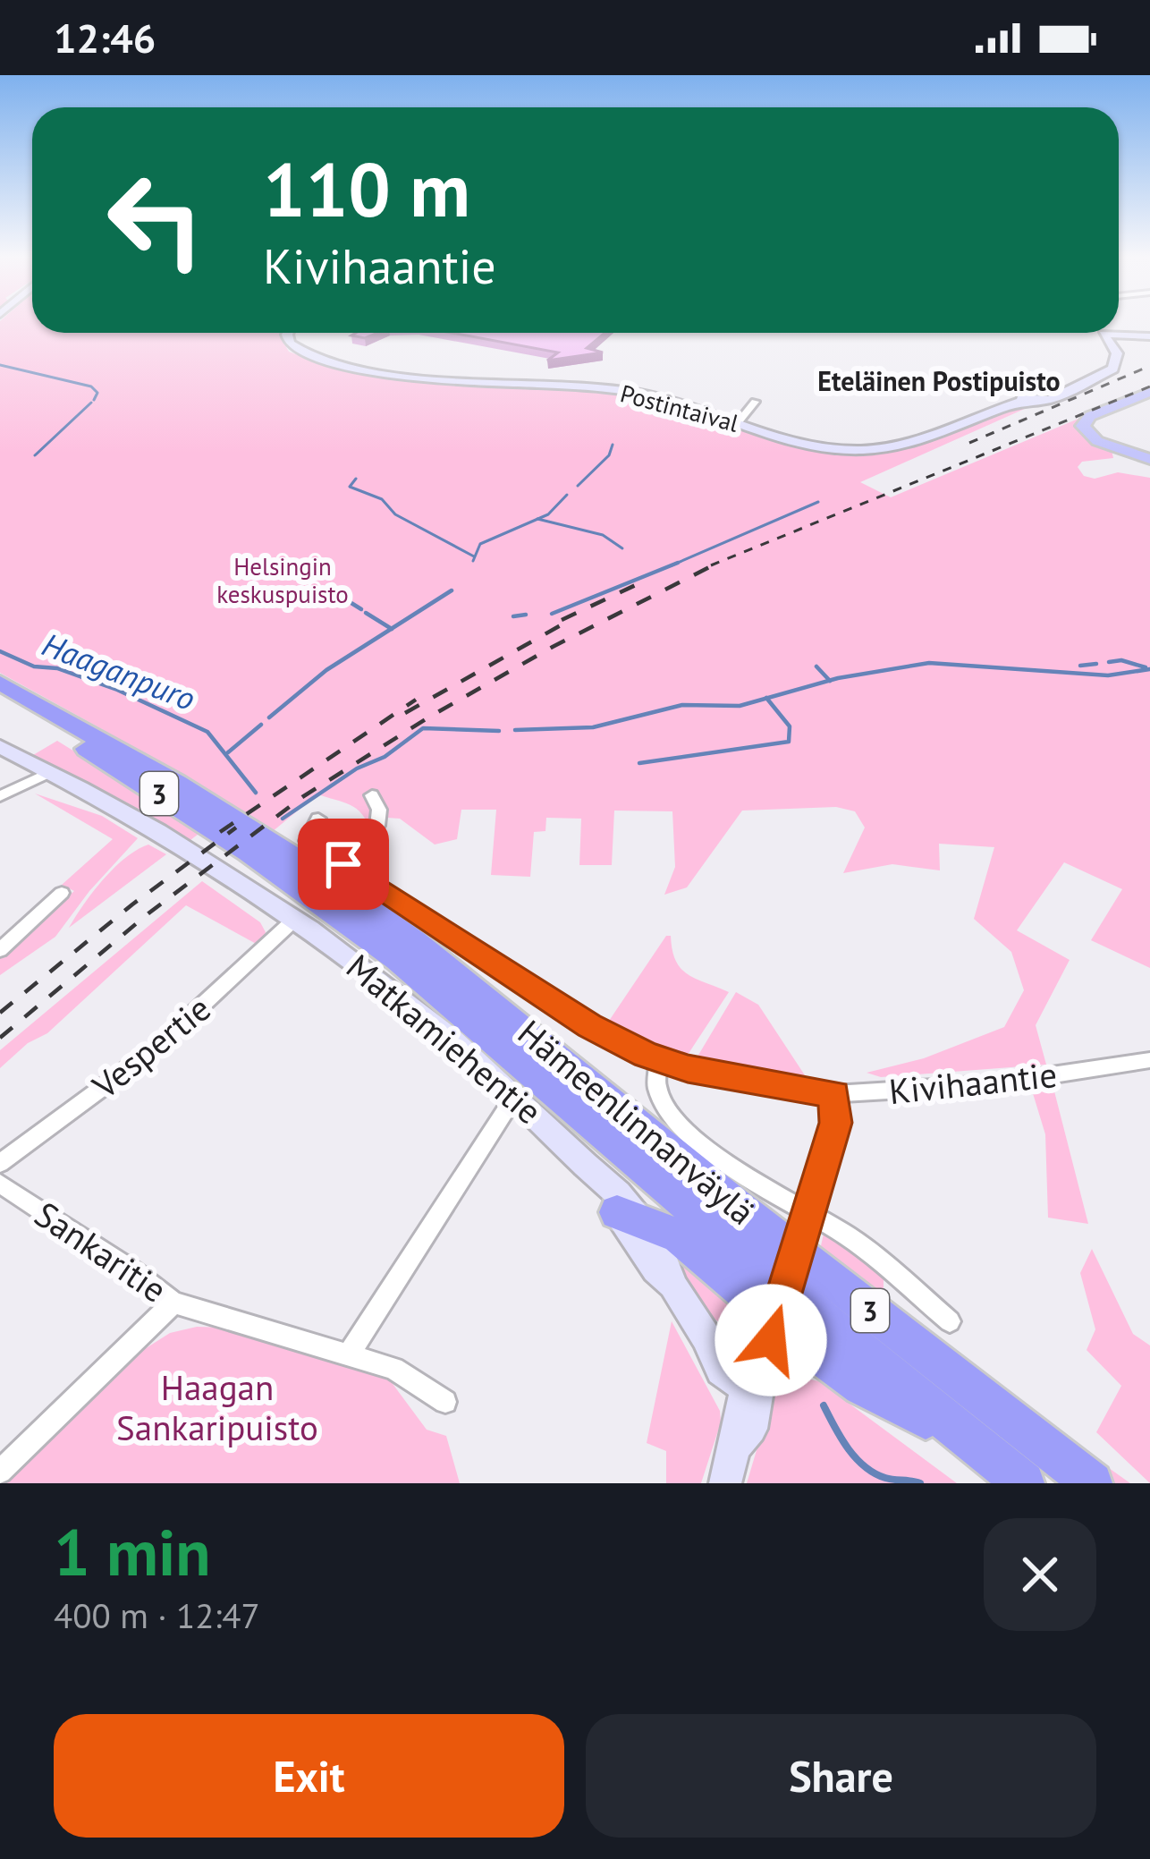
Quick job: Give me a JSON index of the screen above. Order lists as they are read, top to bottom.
{
  "streets": {
    "highway": ["3", "Hämeenlinnanväylä"],
    "street": [
      "Postintaival",
      "Matkamiehentie",
      "Vespertie",
      "Kivihaantie",
      "Sankaritie"
    ]
  },
  "crossings": [
    ["Matkamiehentie", "Vespertie"]
  ],
  "districts": ["Eteläinen Postipuisto"],
  "water": ["Haaganpuro"],
  "parks": ["Helsingin keskuspuisto", "Haagan Sankaripuisto"],
  "page": {
    "status": "12:46",
    "turn": ["110 m", "Kivihaantie"],
    "heading": ["1 min", "400 m · 12:47"],
    "buttons": ["Exit", "Share"]
  }
}
